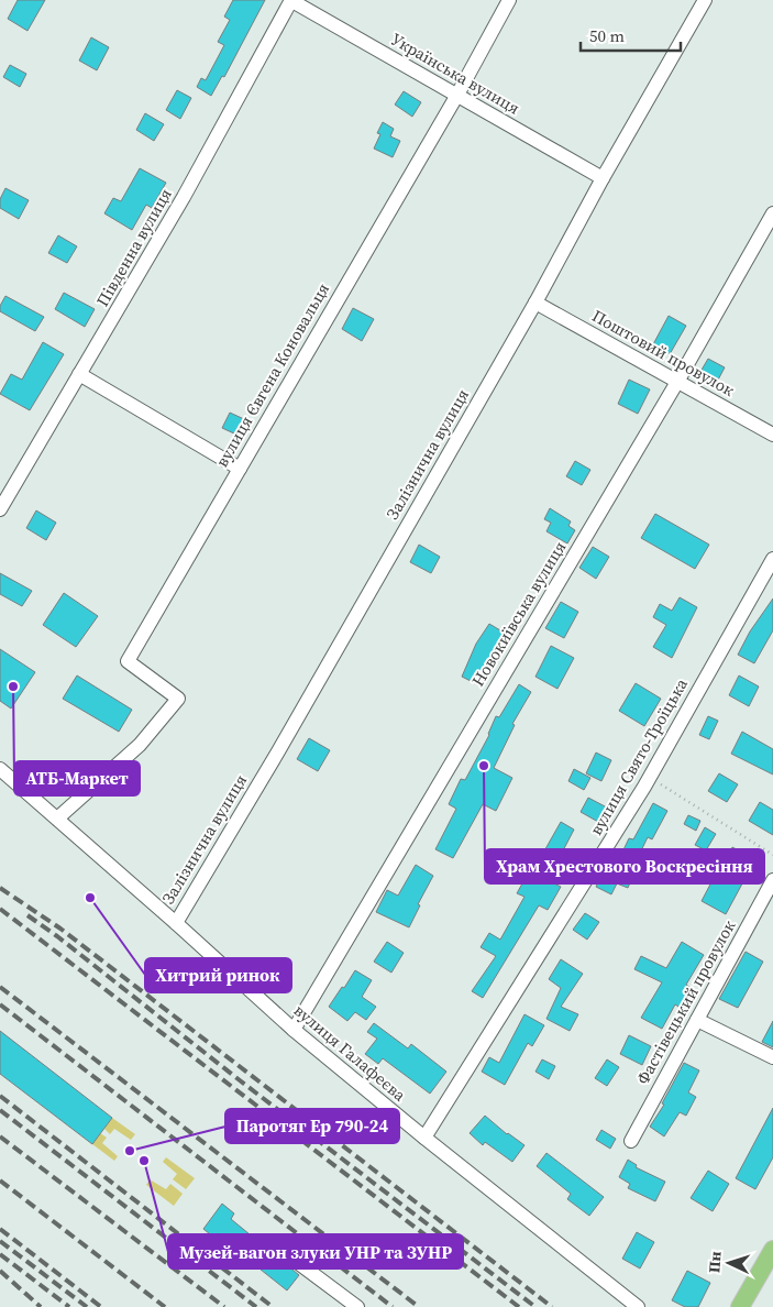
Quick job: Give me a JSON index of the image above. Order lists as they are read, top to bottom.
{
  "streets": {
    "street": [
      "Українська вулиця",
      "Південна вулиця",
      "Поштовий провулок",
      "вулиця Євгена Коновальця",
      "Залізнична вулиця",
      "Новокиївська вулиця",
      "вулиця Свято-Троїцька",
      "Фастівецький провулок",
      "вулиця Галафеєва"
    ]
  },
  "crossings": [
    ["Українська вулиця", "Південна вулиця"],
    ["Українська вулиця", "вулиця Євгена Коновальця"],
    ["Українська вулиця", "Залізнична вулиця"],
    ["Поштовий провулок", "Залізнична вулиця"],
    ["Поштовий провулок", "Новокиївська вулиця"],
    ["вулиця Євгена Коновальця", "вулиця Галафеєва"],
    ["Залізнична вулиця", "вулиця Галафеєва"],
    ["Новокиївська вулиця", "вулиця Галафеєва"],
    ["вулиця Свято-Троїцька", "вулиця Галафеєва"]
  ],
  "places": [
    "АТБ-Маркет",
    "Храм Хрестового Воскресіння",
    "Хитрий ринок",
    "Паротяг Ер 790-24",
    "Музей-вагон злуки УНР та ЗУНР"
  ],
  "scale_bar": "50 m",
  "north": "left"
}
